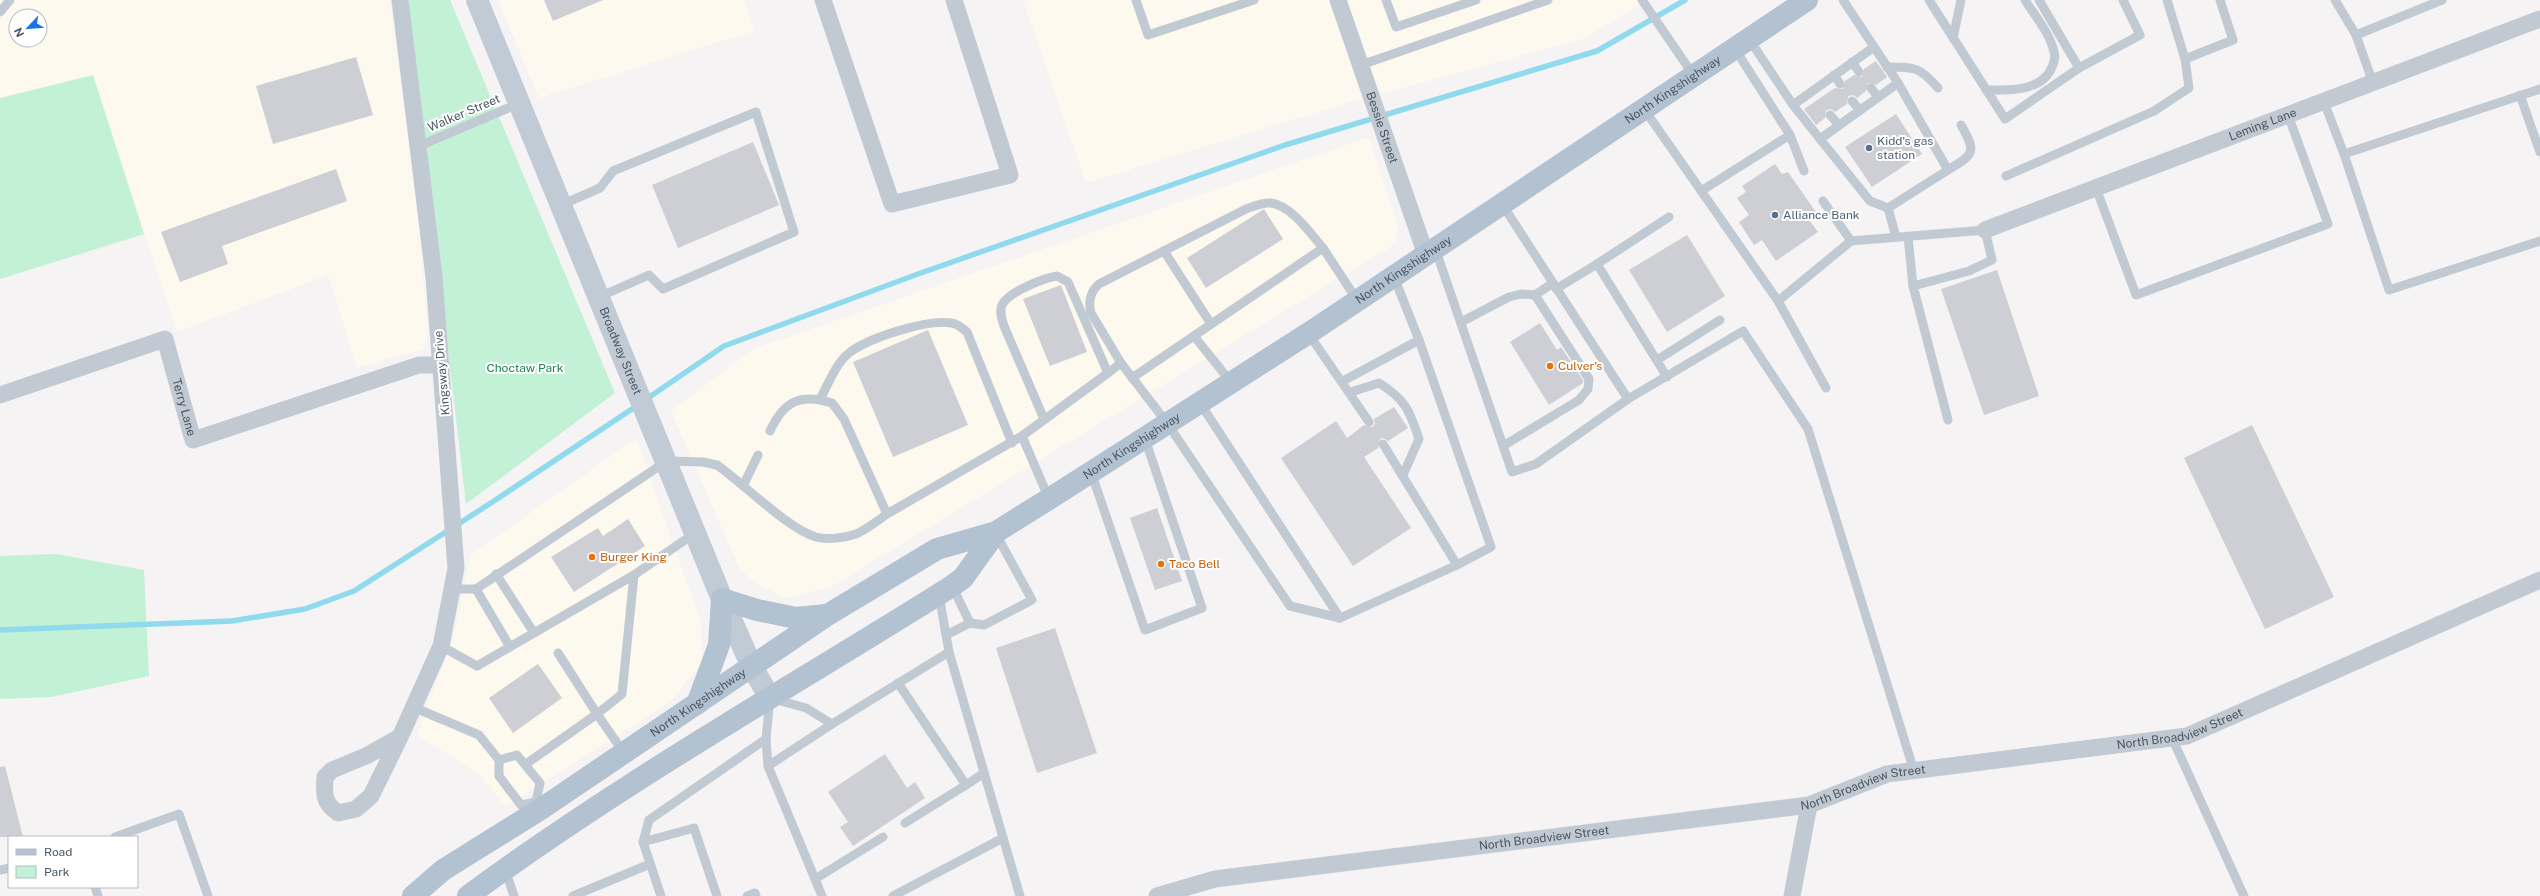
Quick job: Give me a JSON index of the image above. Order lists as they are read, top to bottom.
{
  "streets": {
    "main road": ["North Kingshighway", "Broadway Street"],
    "street": [
      "Leming Lane",
      "Bessie Street",
      "Kingsway Drive",
      "Terry Lane",
      "North Broadview Street"
    ],
    "lane": ["Walker Street"]
  },
  "crossings": [
    ["North Kingshighway", "Bessie Street"],
    ["North Kingshighway", "Broadway Street"],
    ["Walker Street", "Broadway Street"],
    ["Walker Street", "Kingsway Drive"],
    ["Kingsway Drive", "Terry Lane"]
  ],
  "parks": ["Choctaw Park"],
  "places": [
    "Kidd's gas station",
    "Alliance Bank",
    "Culver's",
    "Burger King",
    "Taco Bell"
  ],
  "legend": ["Road", "Park"],
  "north": "bottom left"
}
